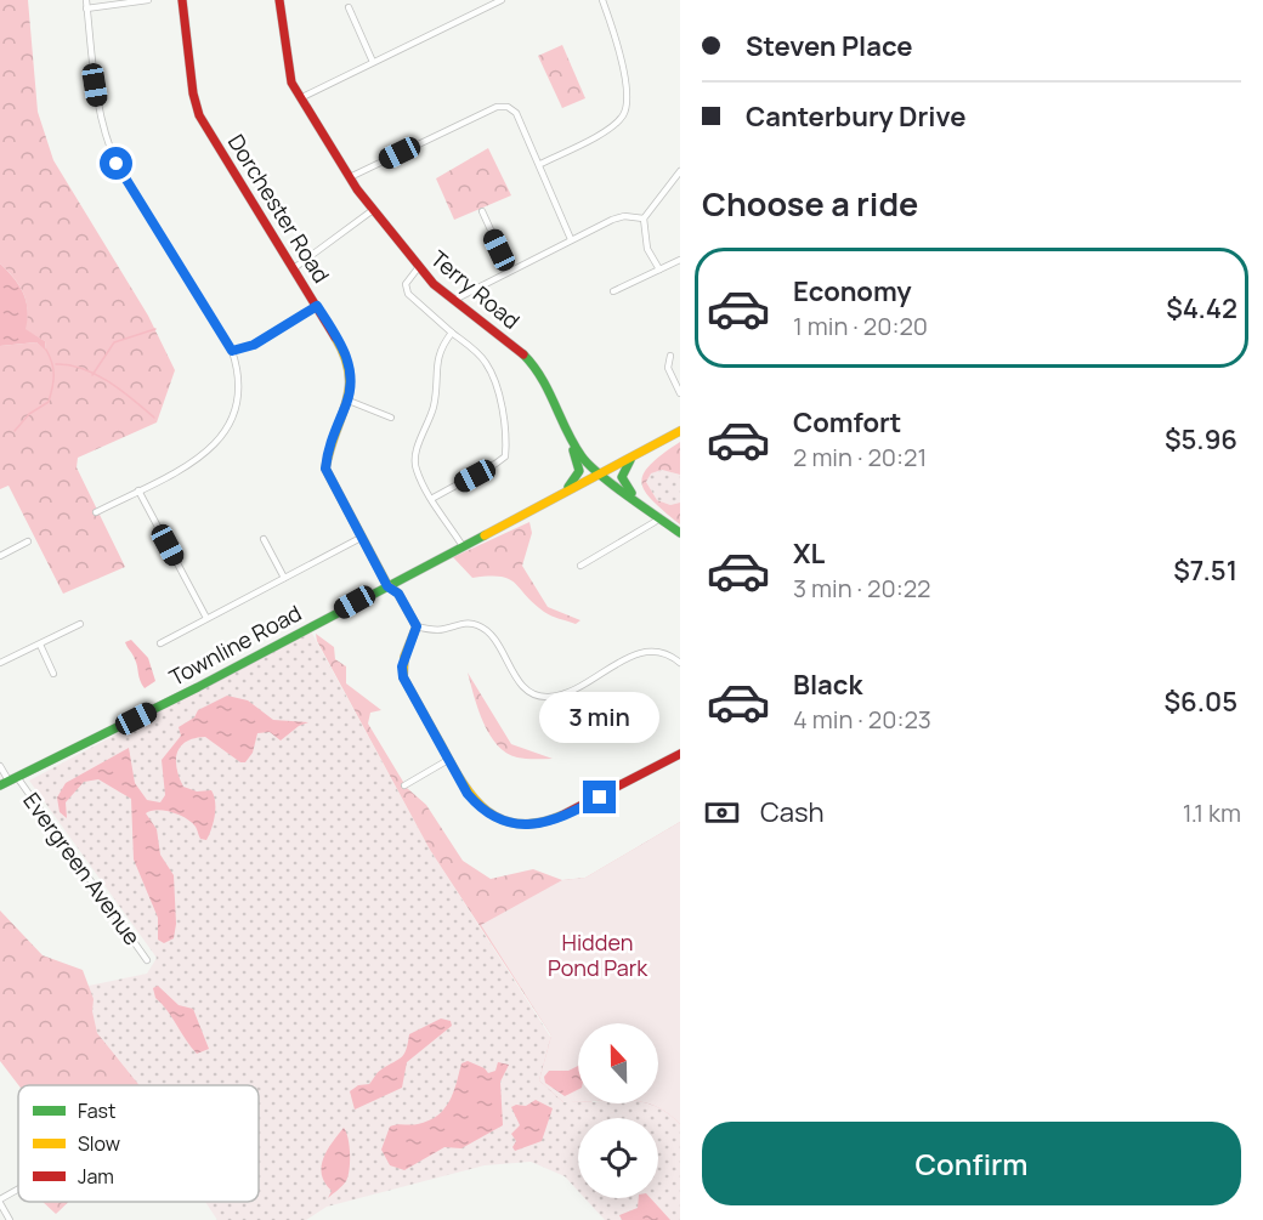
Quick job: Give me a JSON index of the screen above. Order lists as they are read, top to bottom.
{
  "streets": {
    "street": [
      "Dorchester Road",
      "Terry Road",
      "Townline Road",
      "Evergreen Avenue"
    ]
  },
  "crossings": [
    ["Dorchester Road", "Townline Road"],
    ["Terry Road", "Townline Road"],
    ["Townline Road", "Evergreen Avenue"]
  ],
  "parks": ["Hidden Pond Park"],
  "legend": ["Fast", "Slow", "Jam"],
  "north": "top",
  "page": {
    "banner": ["Steven Place", "Canterbury Drive"],
    "heading": "Choose a ride",
    "list": [
      {
        "name": "Economy",
        "note": "1 min · 20:20",
        "value": "$4.42"
      },
      {
        "name": "Comfort",
        "note": "2 min · 20:21",
        "value": "$5.96"
      },
      {
        "name": "XL",
        "note": "3 min · 20:22",
        "value": "$7.51"
      },
      {
        "name": "Black",
        "note": "4 min · 20:23",
        "value": "$6.05"
      }
    ],
    "bubble": "3 min",
    "pay": ["Cash", "1.1 km"],
    "buttons": "Confirm"
  }
}
